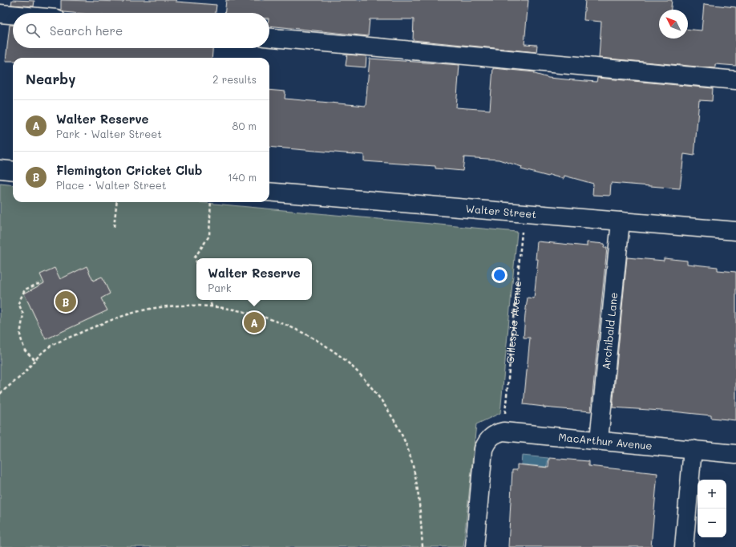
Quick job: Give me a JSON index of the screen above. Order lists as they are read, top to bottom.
{
  "streets": {
    "street": ["Walter Street", "Archibald Lane", "MacArthur Avenue"],
    "path": ["Gillespie Avenue"]
  },
  "crossings": [
    ["Walter Street", "Gillespie Avenue"],
    ["Walter Street", "Archibald Lane"],
    ["Gillespie Avenue", "MacArthur Avenue"],
    ["Archibald Lane", "MacArthur Avenue"]
  ],
  "north": "top left",
  "page": {
    "search": "Search here",
    "heading": ["Nearby", "2 results"],
    "list": [
      {
        "mark": "A",
        "name": "Walter Reserve",
        "note": "Park · Walter Street",
        "value": "80 m"
      },
      {
        "mark": "B",
        "name": "Flemington Cricket Club",
        "note": "Place · Walter Street",
        "value": "140 m"
      }
    ],
    "popup": ["Walter Reserve", "Park"],
    "pins": ["B", "A"],
    "map_buttons": ["+", "−"]
  }
}
